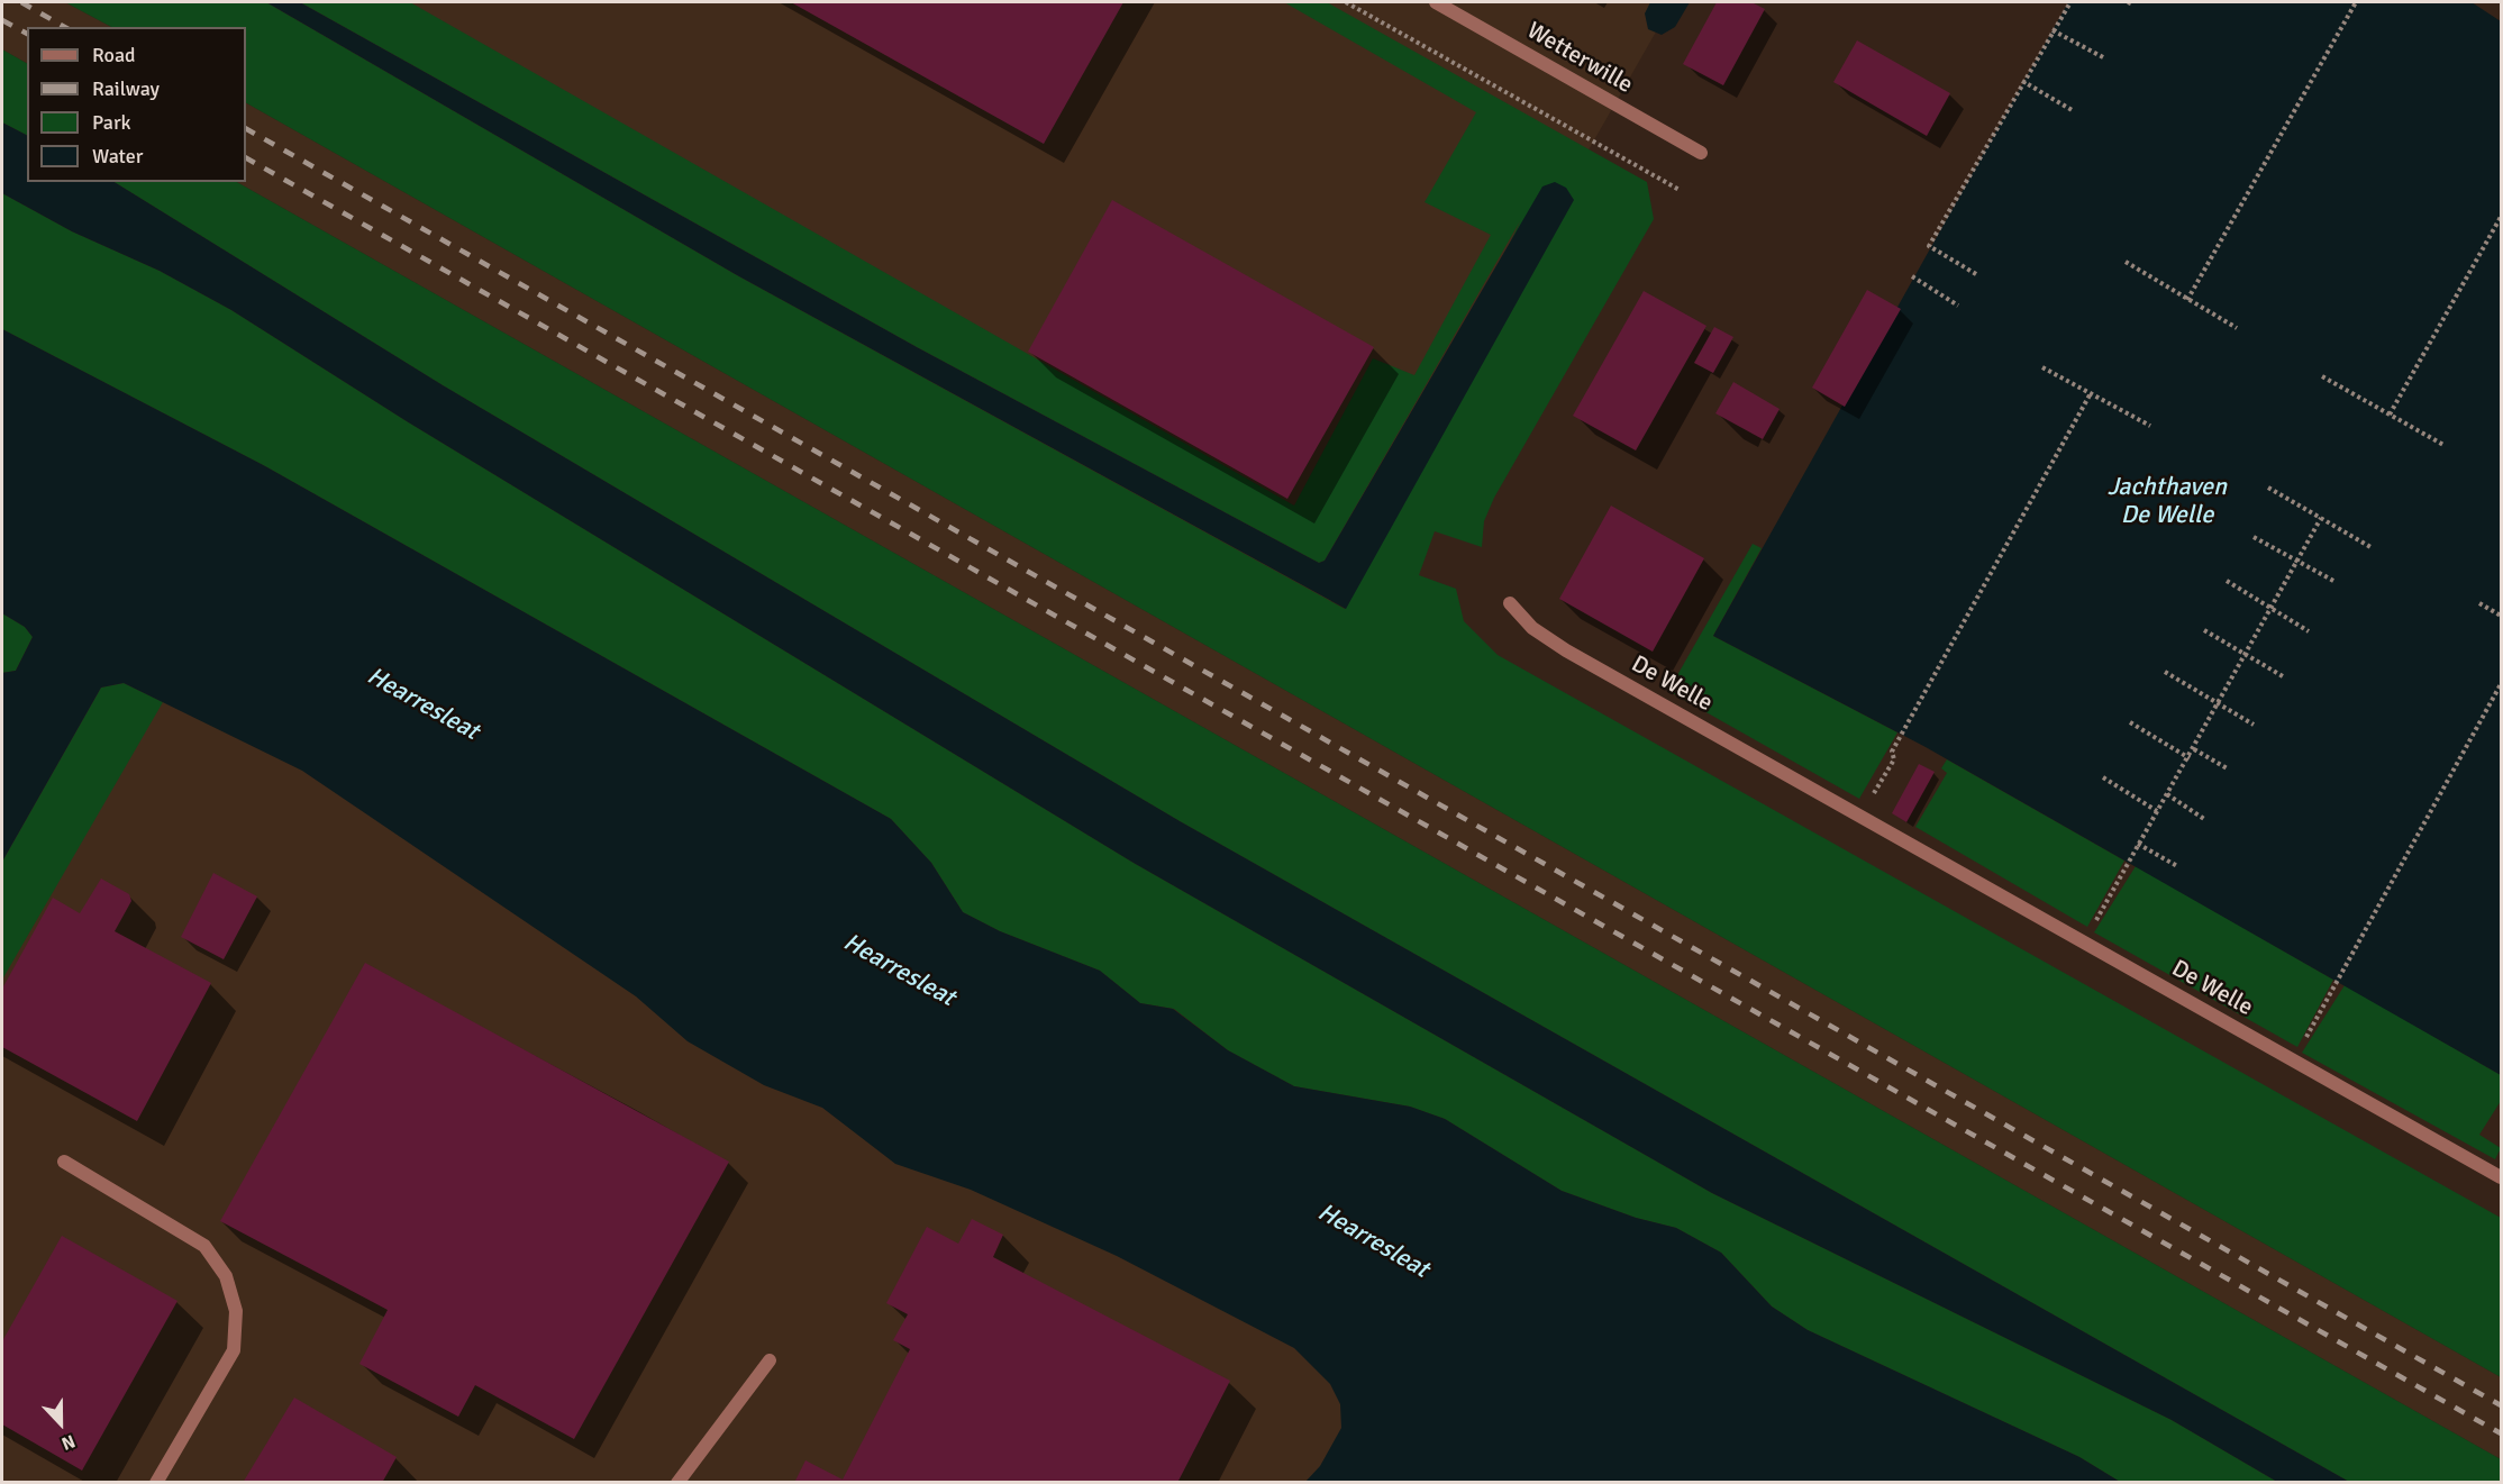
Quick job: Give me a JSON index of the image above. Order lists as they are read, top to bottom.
{
  "streets": {
    "street": ["Wetterwille", "De Welle"]
  },
  "water": ["Jachthaven De Welle", "Hearresleat"],
  "legend": [
    "Road",
    "Railway",
    "Park",
    "Water"
  ],
  "north": "bottom"
}
